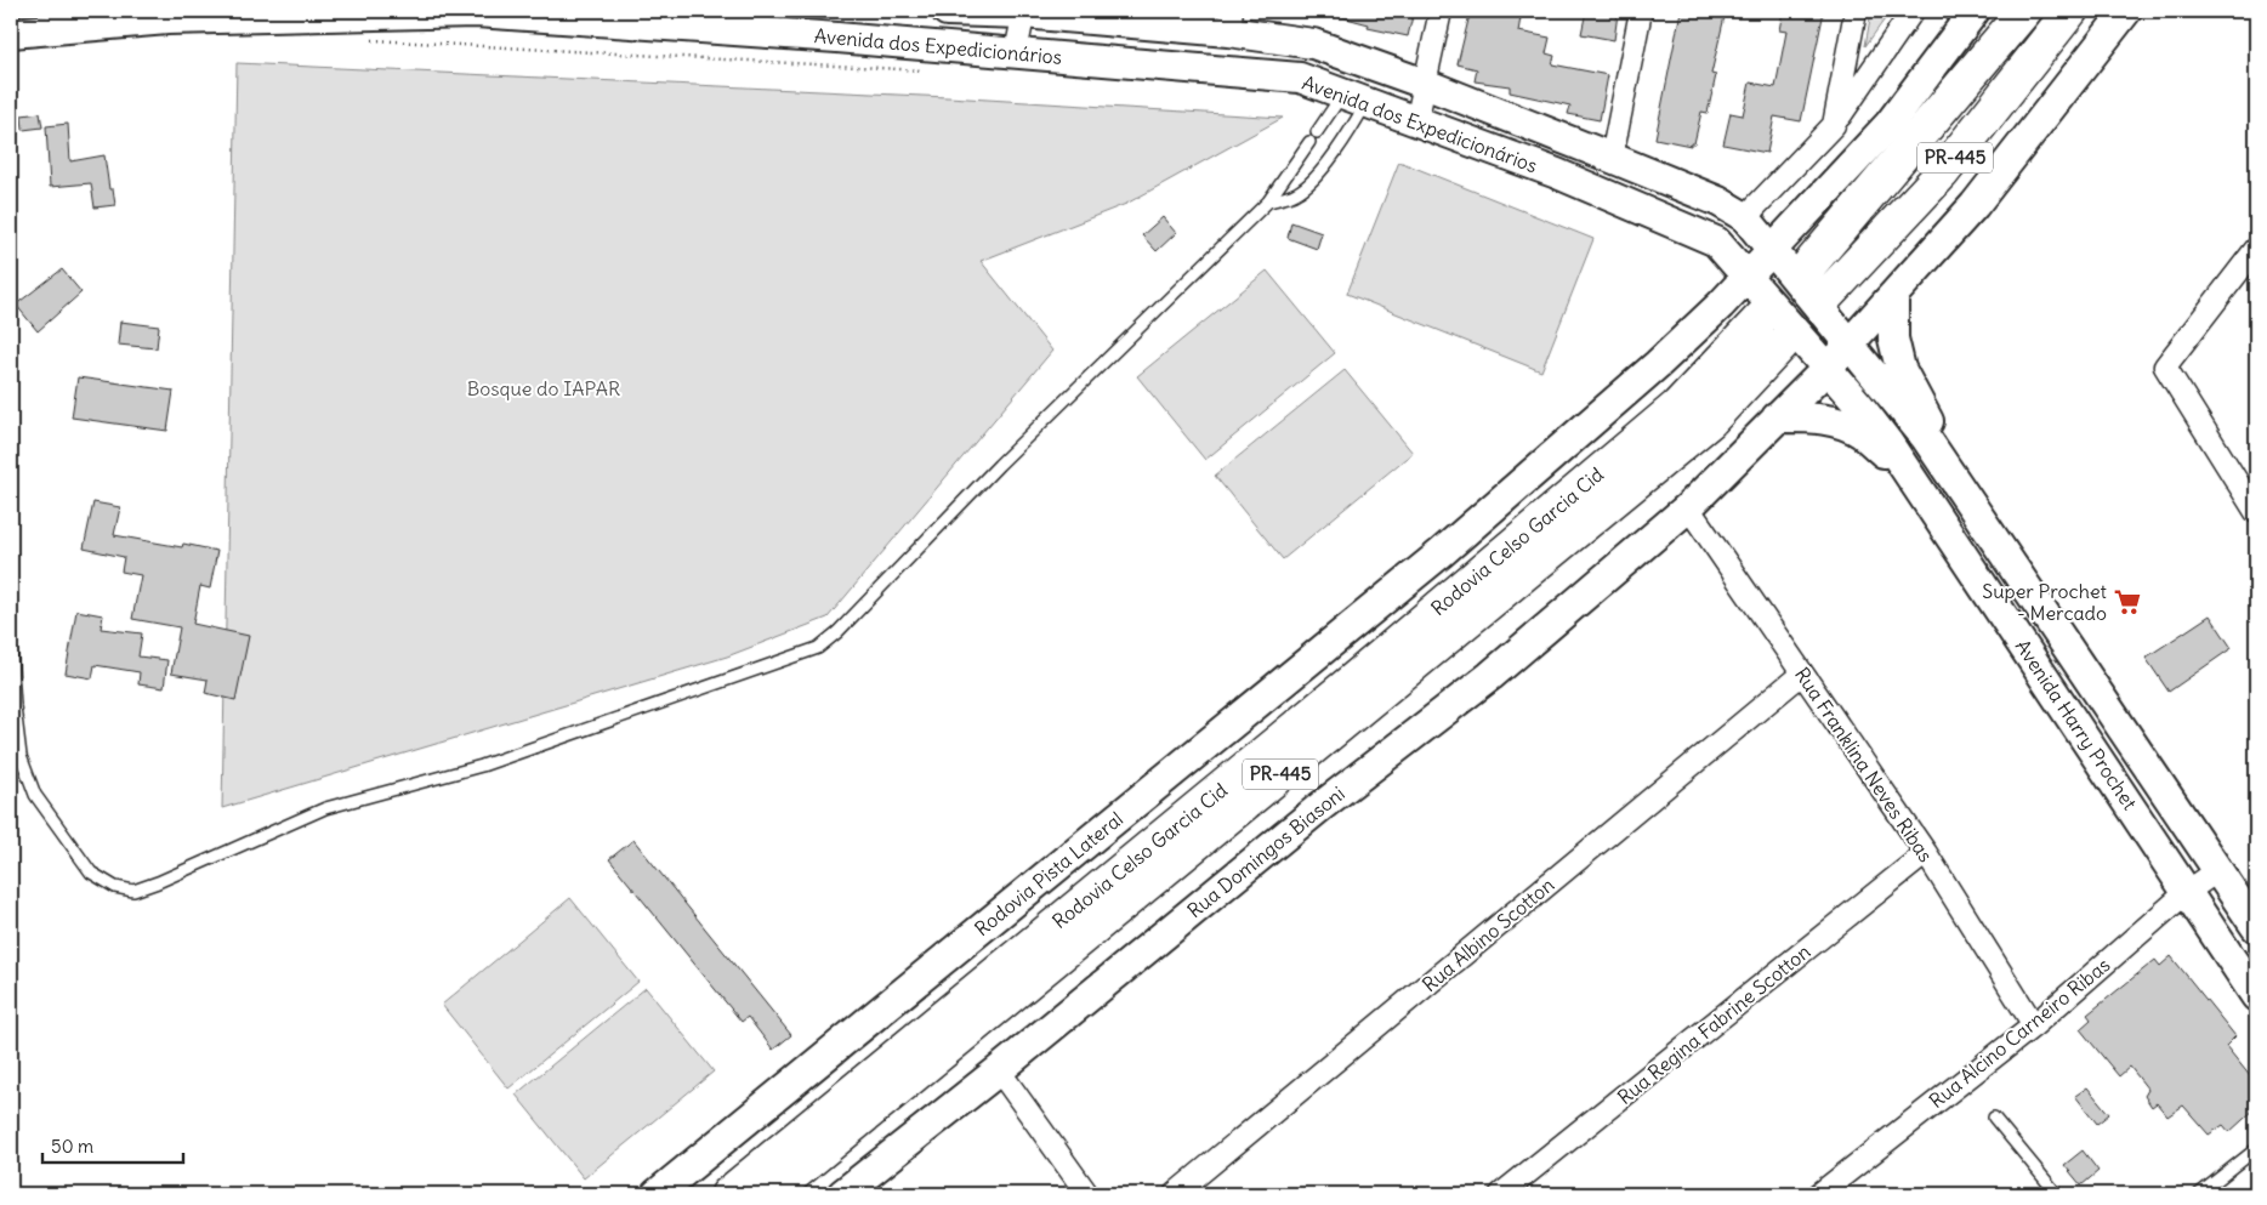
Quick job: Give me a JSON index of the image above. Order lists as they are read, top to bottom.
{
  "streets": {
    "highway": ["PR-445", "Rodovia Celso Garcia Cid"],
    "street": [
      "Avenida dos Expedicionários",
      "Avenida Harry Prochet",
      "Rua Franklina Neves Ribas",
      "Rua Domingos Biasoni",
      "Rodovia Pista Lateral",
      "Rua Albino Scotton",
      "Rua Regina Fabrine Scotton",
      "Rua Alcino Carneiro Ribas"
    ]
  },
  "crossings": [
    ["Avenida dos Expedicionários", "Avenida Harry Prochet"],
    ["Avenida Harry Prochet", "Rua Alcino Carneiro Ribas"],
    ["Rua Franklina Neves Ribas", "Rua Domingos Biasoni"],
    ["Rua Franklina Neves Ribas", "Rua Albino Scotton"],
    ["Rua Franklina Neves Ribas", "Rua Regina Fabrine Scotton"],
    ["Rua Franklina Neves Ribas", "Rua Alcino Carneiro Ribas"]
  ],
  "parks": ["Bosque do IAPAR"],
  "places": {
    "supermarket": ["Super Prochet - Mercado"]
  },
  "scale_bar": "50 m"
}
